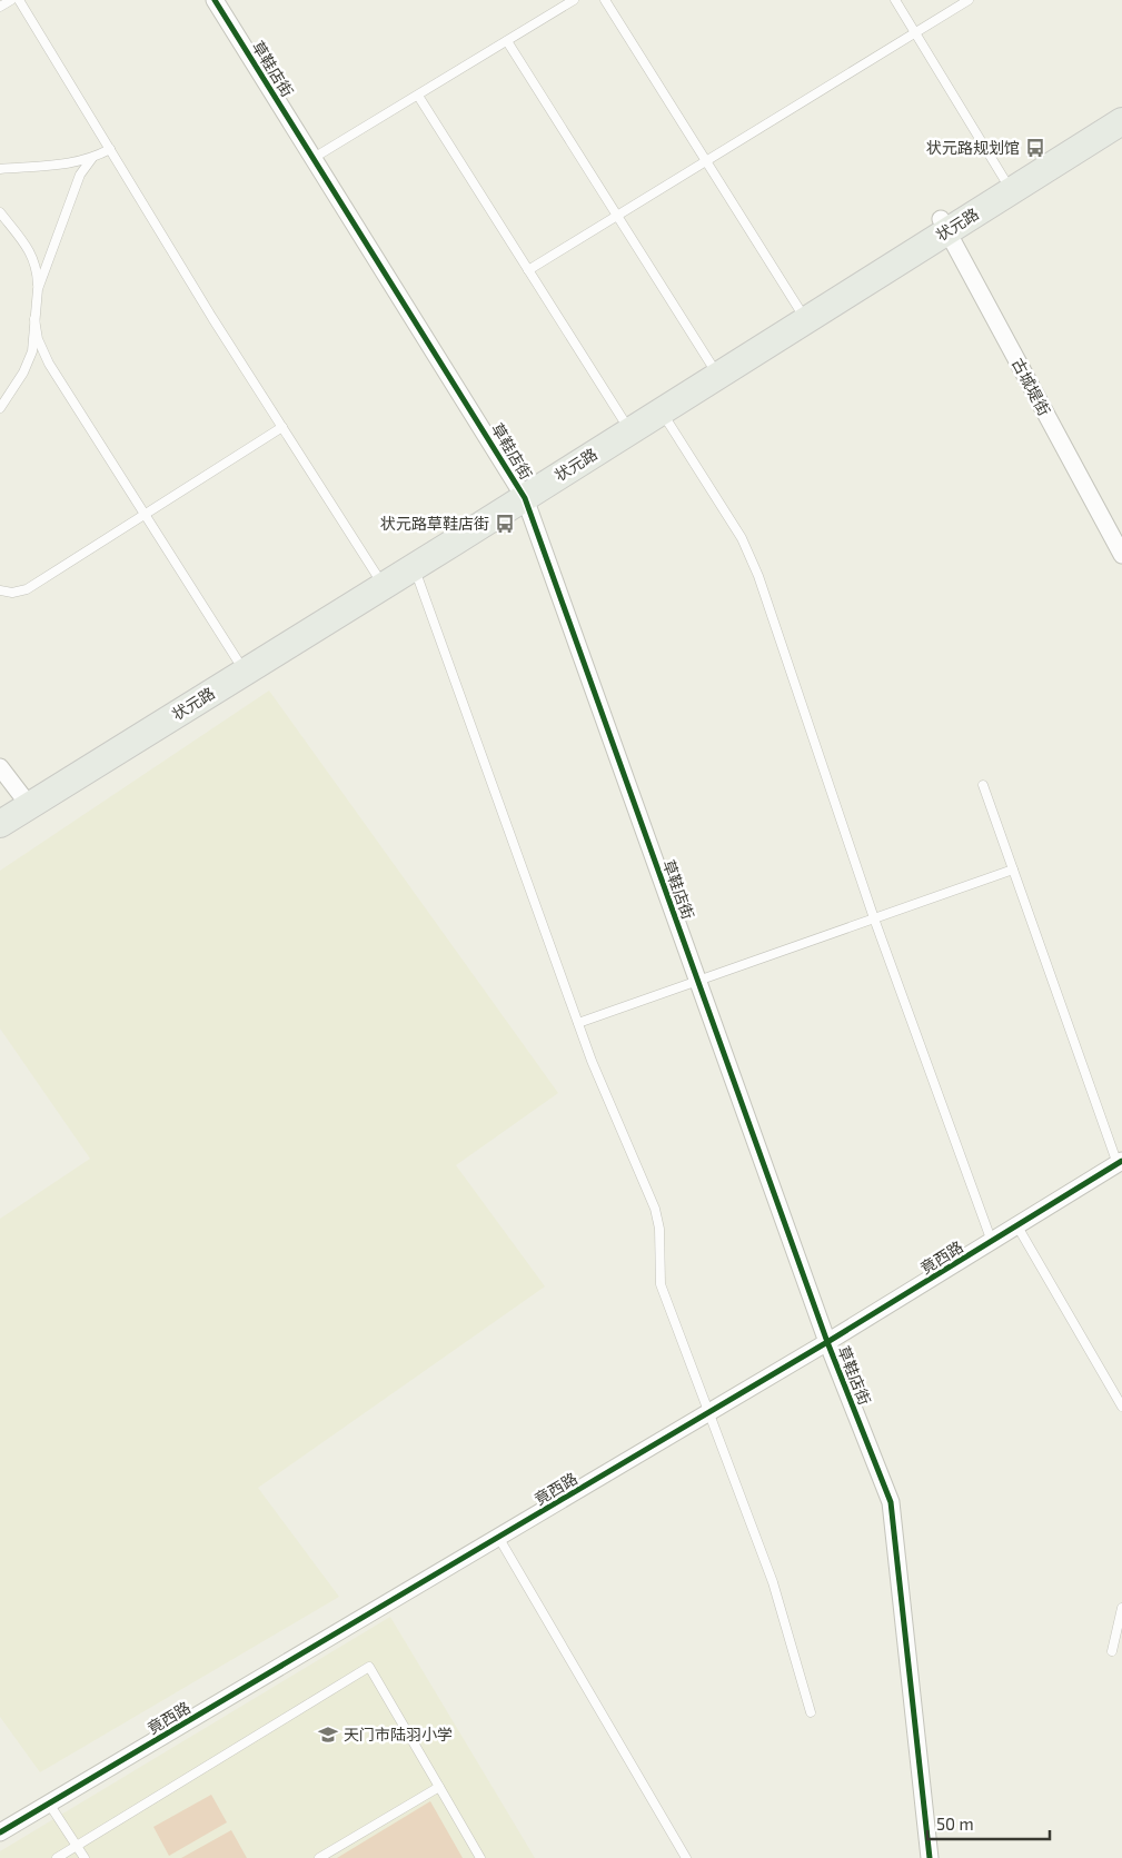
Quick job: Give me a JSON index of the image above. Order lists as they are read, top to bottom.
{
  "streets": {
    "main road": ["状元路"],
    "street": ["草鞋店街", "古城堤街", "竟西路"]
  },
  "crossings": [
    ["草鞋店街", "状元路"],
    ["草鞋店街", "竟西路"],
    ["状元路", "古城堤街"]
  ],
  "places": {
    "bus stop": ["状元路规划馆", "状元路草鞋店街"],
    "school or university": ["天门市陆羽小学"]
  },
  "scale_bar": "50 m"
}
